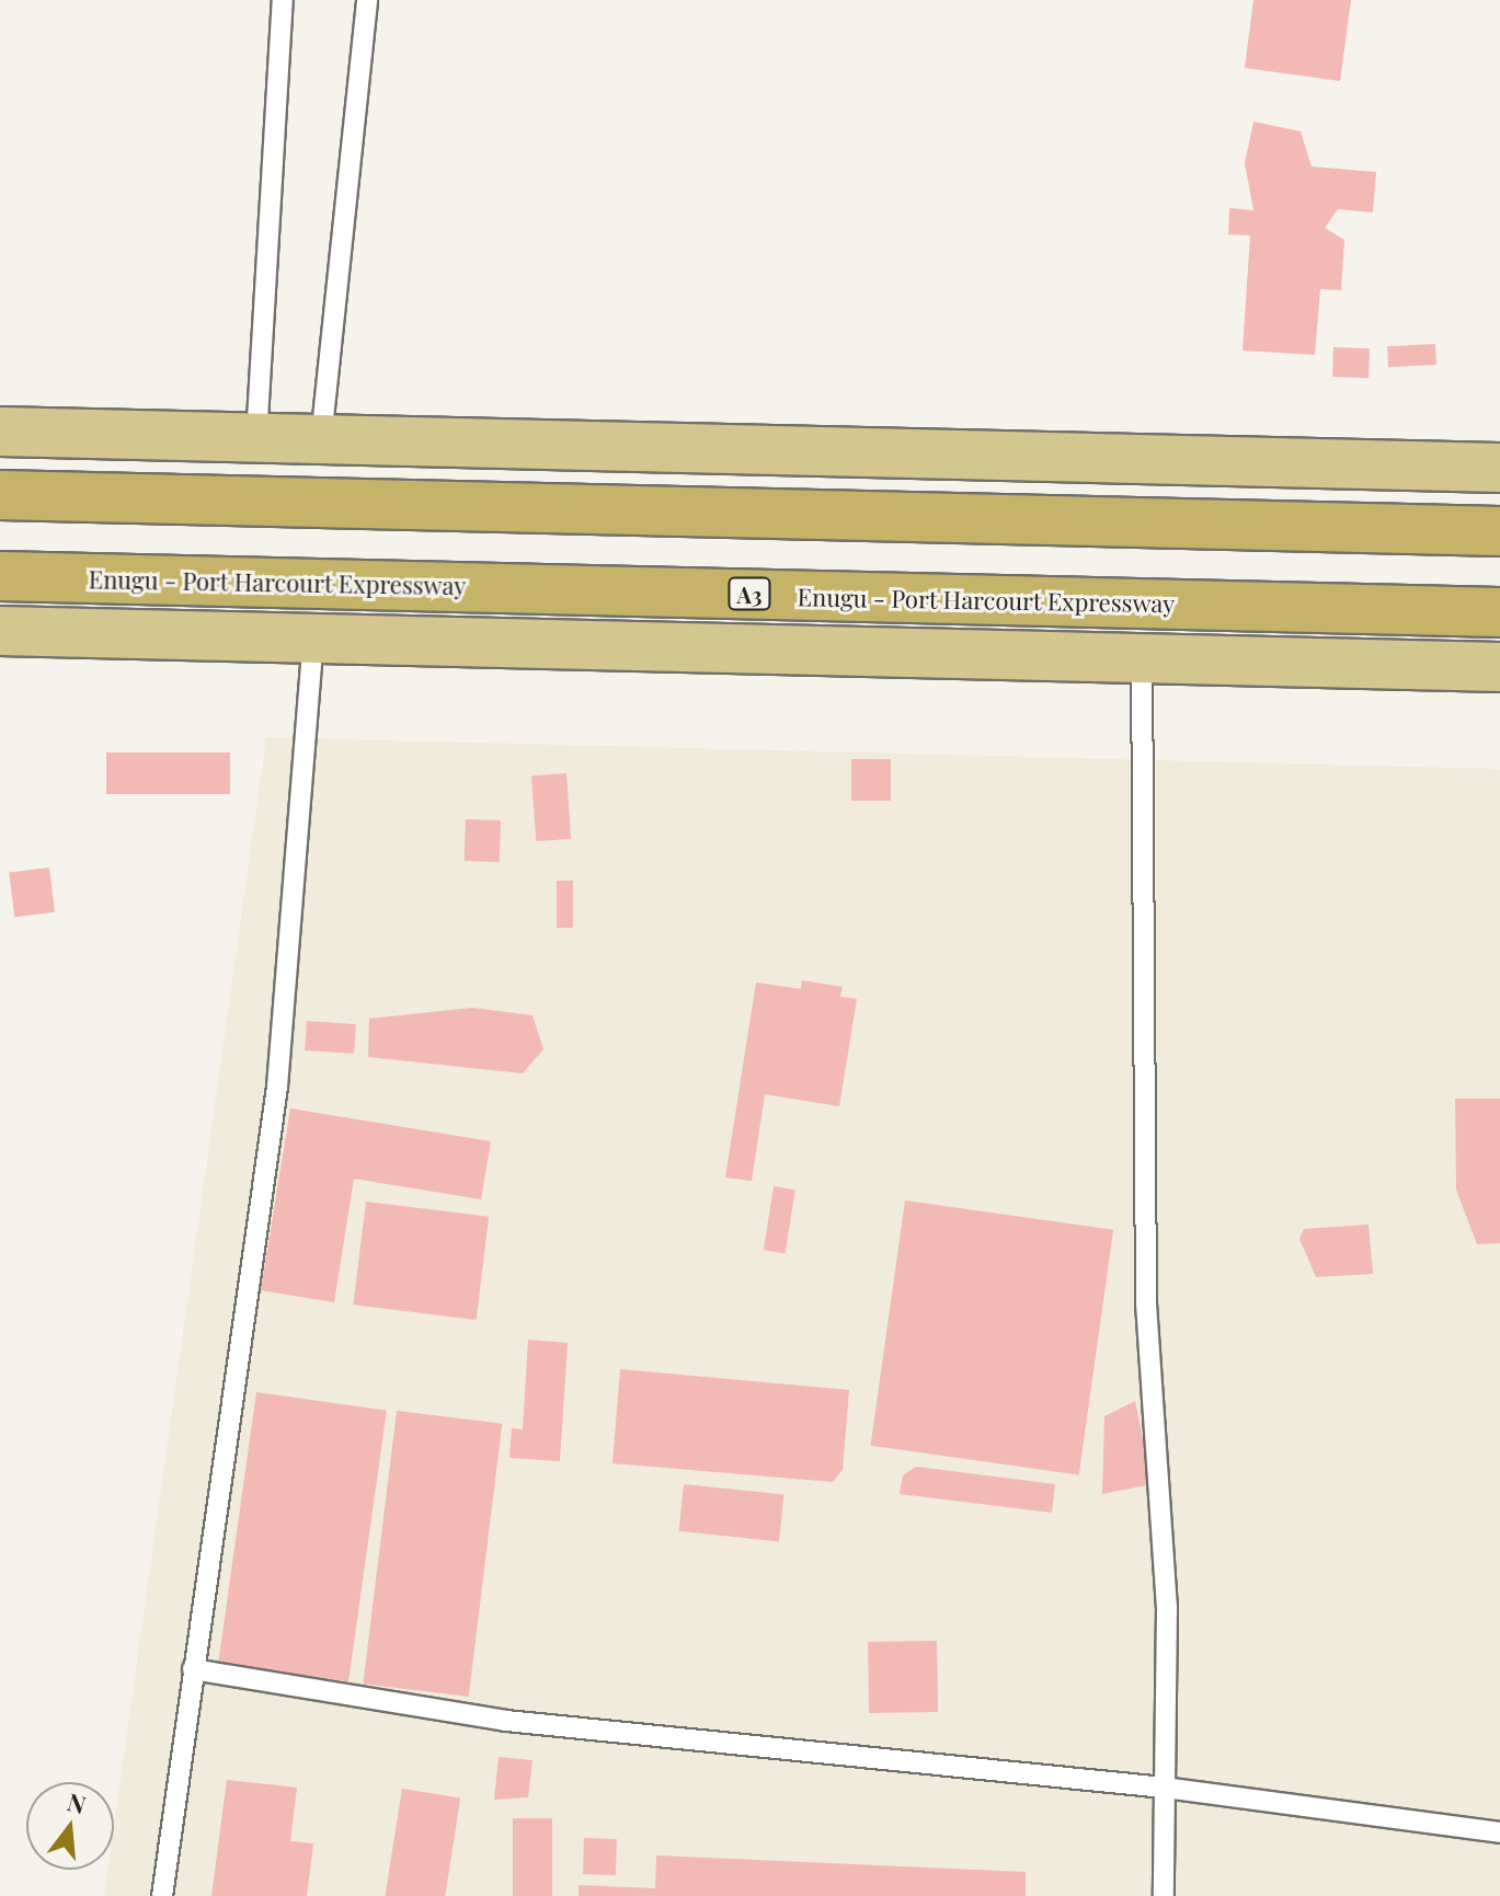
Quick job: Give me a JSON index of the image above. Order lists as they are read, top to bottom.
{
  "streets": {
    "highway": ["Enugu - Port Harcourt Expressway", "A3"]
  },
  "north": "top"
}
